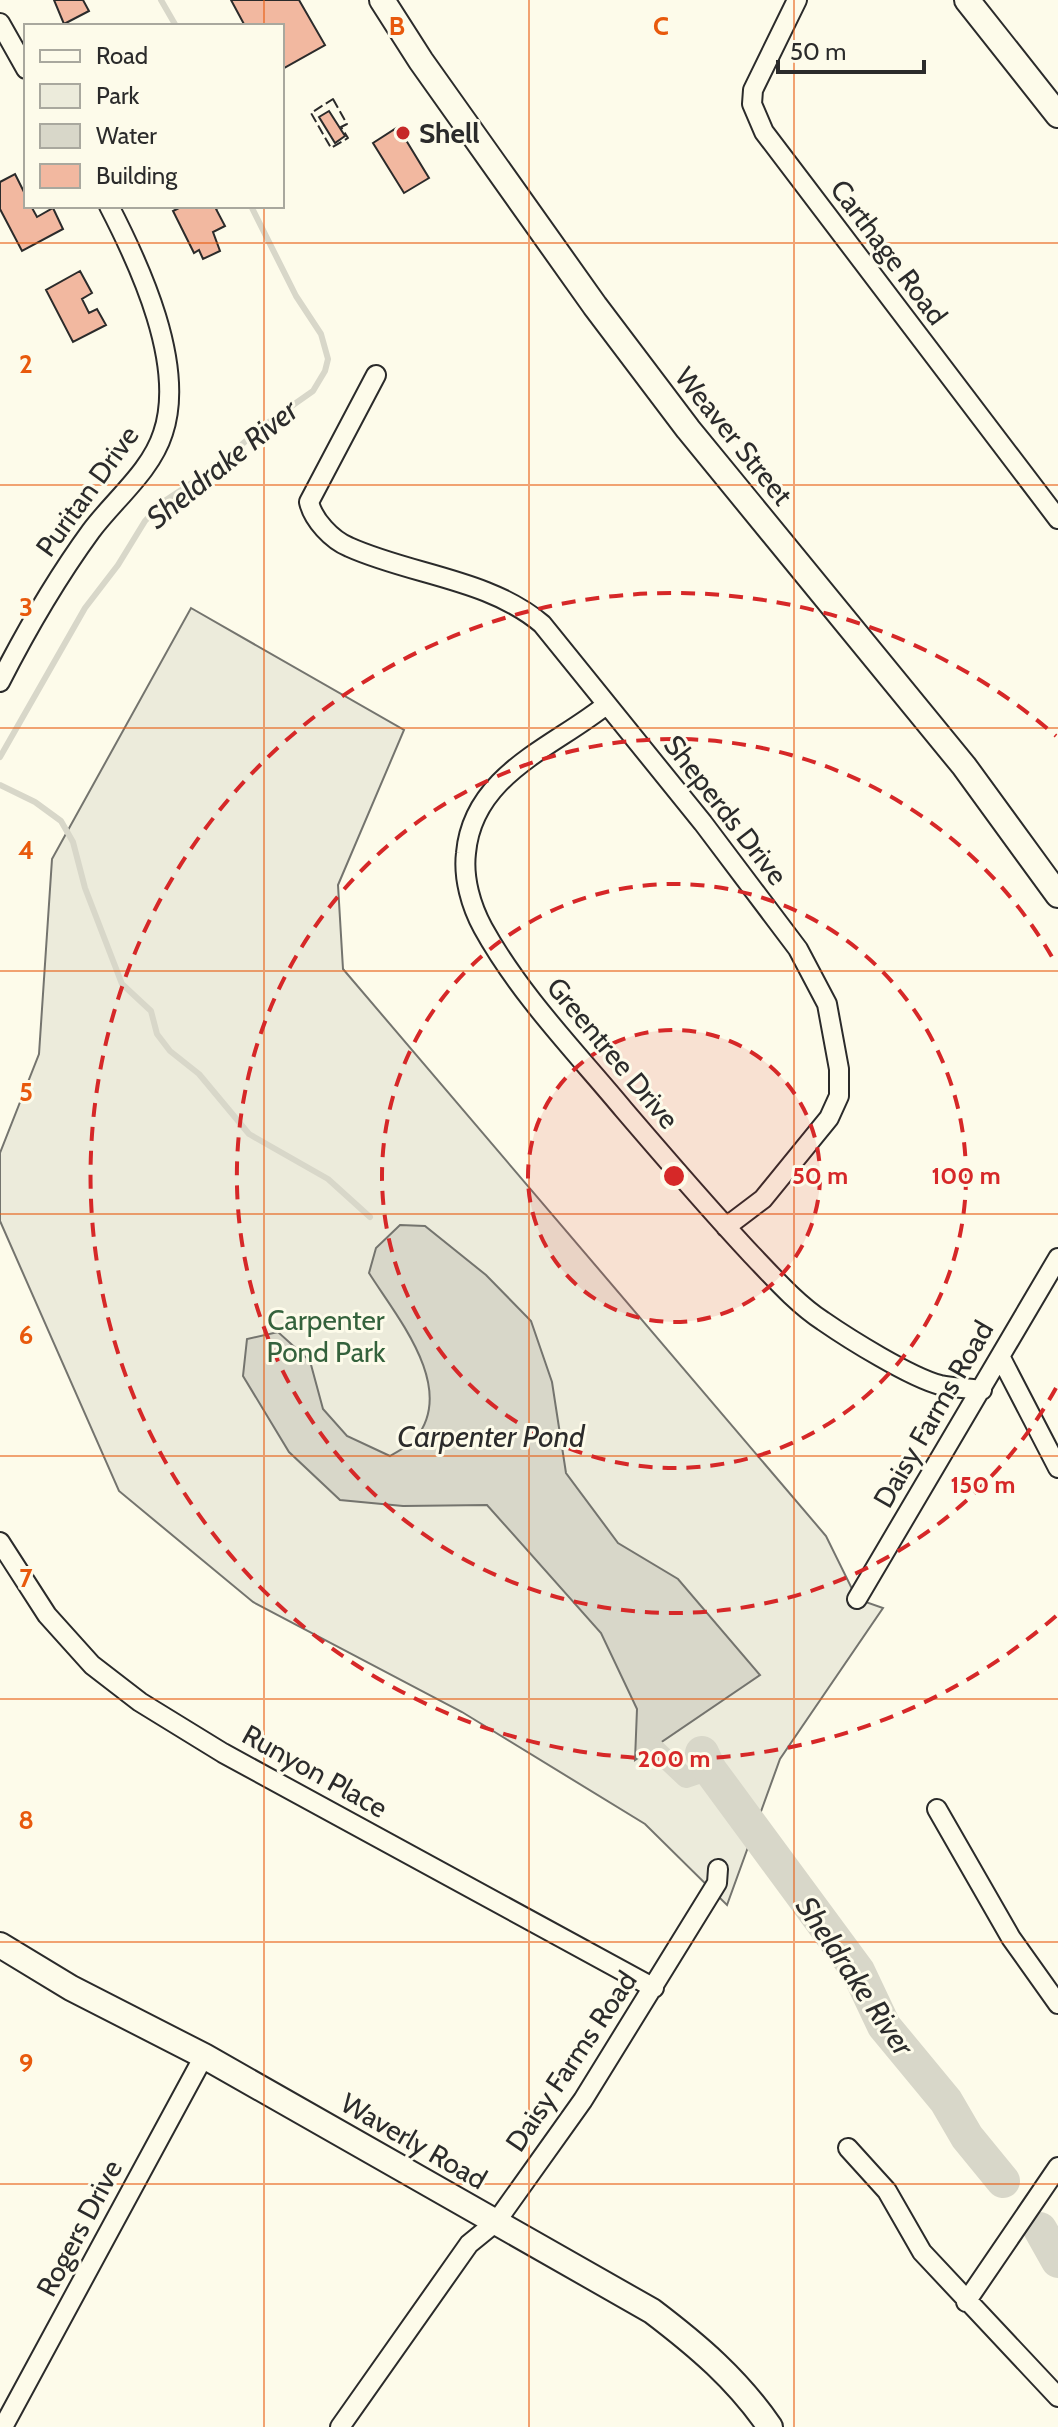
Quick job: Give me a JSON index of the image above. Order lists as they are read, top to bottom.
{
  "streets": {
    "main road": ["Weaver Street", "Waverly Road"],
    "street": [
      "Carthage Road",
      "Puritan Drive",
      "Sheperds Drive",
      "Greentree Drive",
      "Daisy Farms Road",
      "Runyon Place",
      "Rogers Drive"
    ]
  },
  "crossings": [
    ["Sheperds Drive", "Greentree Drive"],
    ["Greentree Drive", "Daisy Farms Road"],
    ["Daisy Farms Road", "Runyon Place"],
    ["Daisy Farms Road", "Waverly Road"],
    ["Waverly Road", "Rogers Drive"]
  ],
  "water": ["Sheldrake River", "Carpenter Pond"],
  "parks": ["Carpenter Pond Park"],
  "places": ["Shell"],
  "legend": [
    "Road",
    "Park",
    "Water",
    "Building"
  ],
  "scale_bar": "50 m",
  "grid": {
    "columns": ["B", "C"],
    "rows": [
      "2",
      "3",
      "4",
      "5",
      "6",
      "7",
      "8",
      "9"
    ]
  },
  "rings": [
    "50 m",
    "100 m",
    "150 m",
    "200 m"
  ]
}
